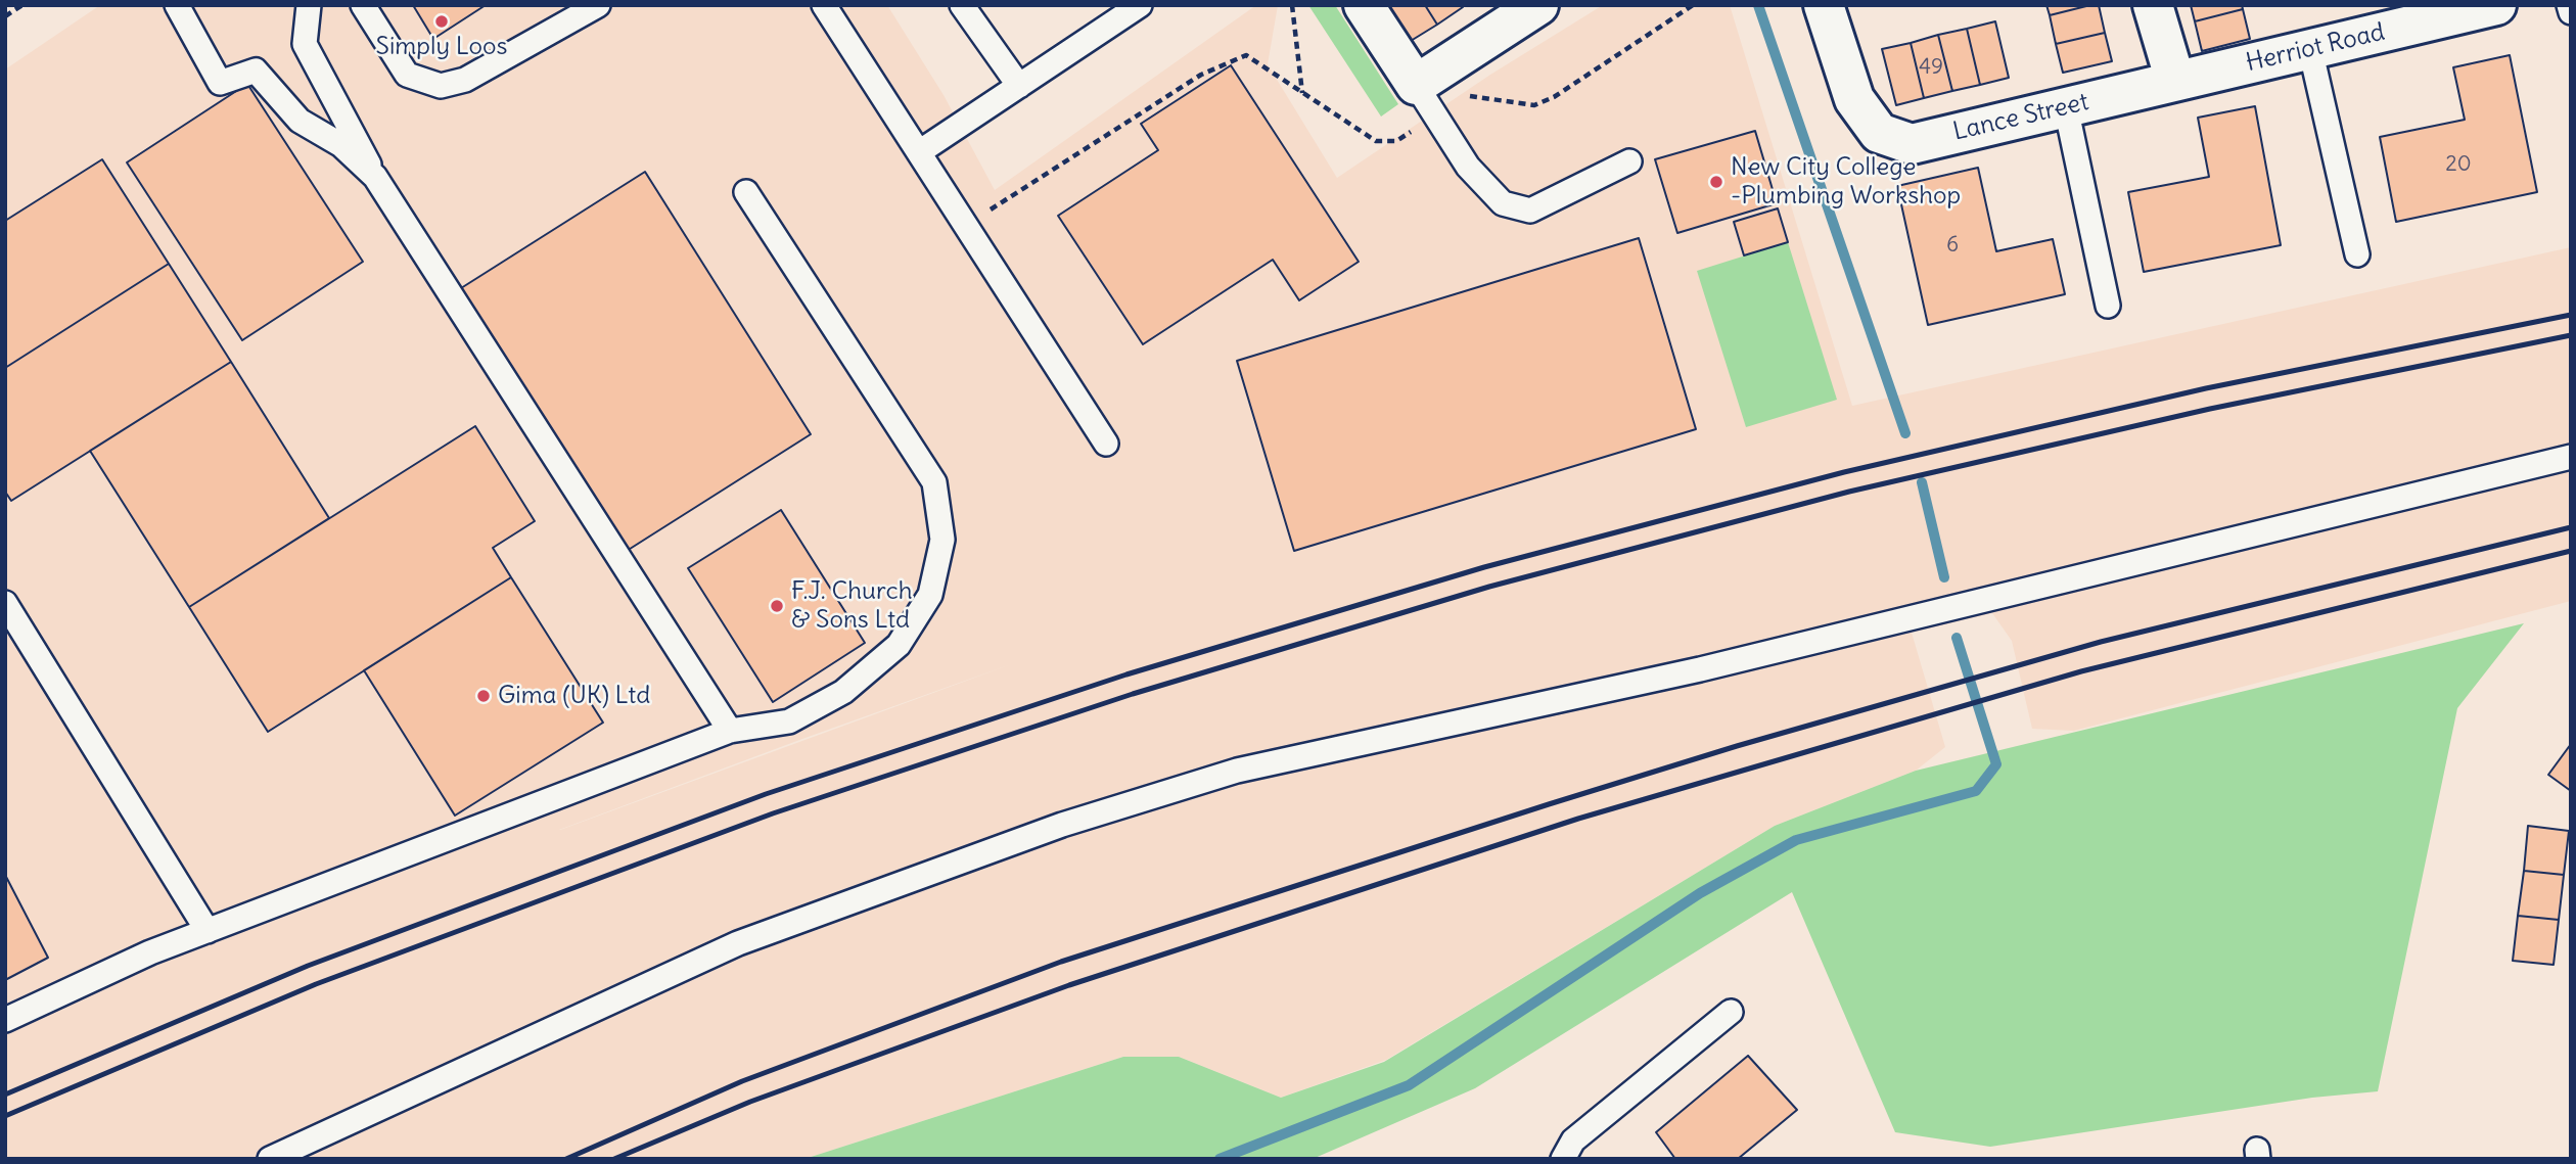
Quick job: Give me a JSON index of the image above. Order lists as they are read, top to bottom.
{
  "streets": {
    "street": ["Herriot Road", "Lance Street"]
  },
  "crossings": [
    ["Herriot Road", "Lance Street"]
  ],
  "places": [
    "Simply Loos",
    "New City College -Plumbing Workshop",
    "F.J. Church & Sons Ltd",
    "Gima (UK) Ltd"
  ],
  "house_numbers": ["49", "20", "6"]
}
